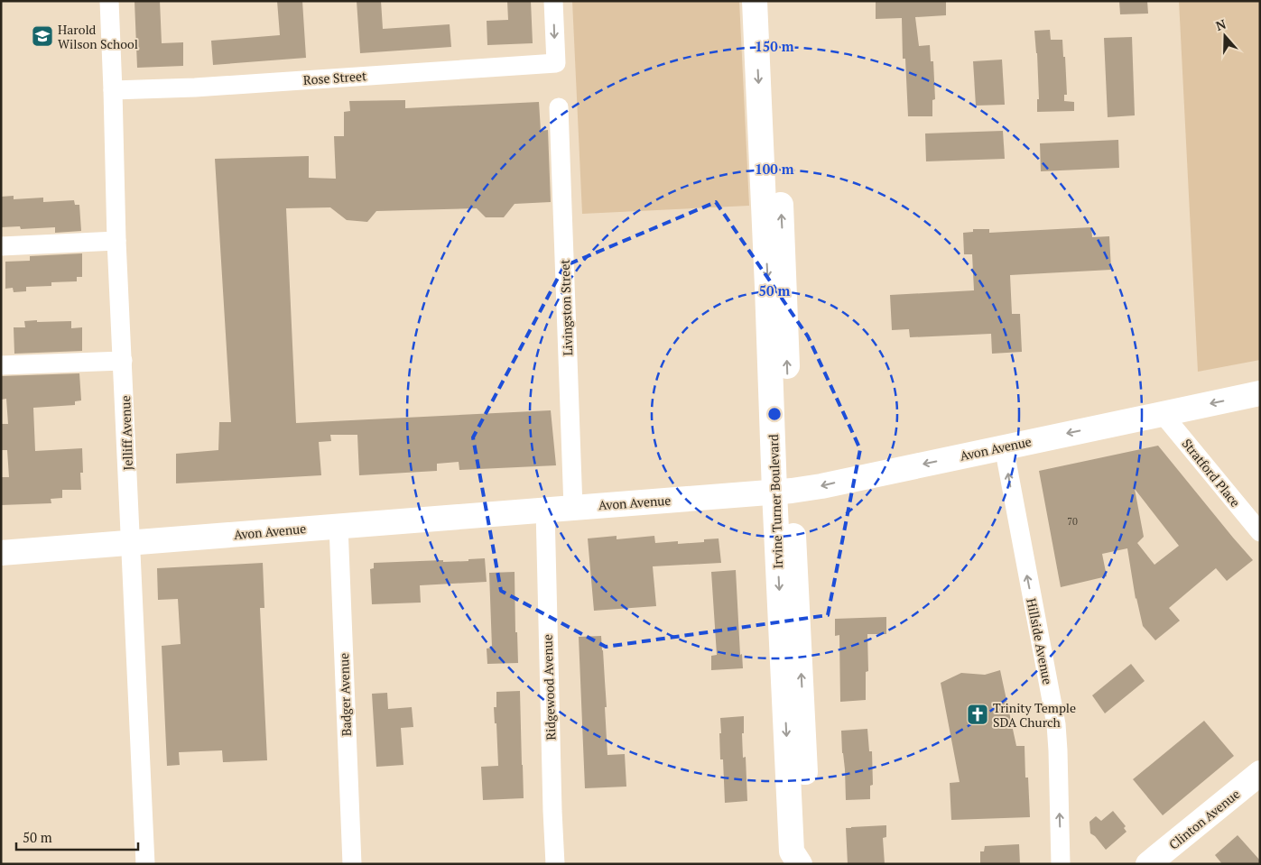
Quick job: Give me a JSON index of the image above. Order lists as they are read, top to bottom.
{
  "streets": {
    "main road": ["Avon Avenue", "Irvine Turner Boulevard", "Clinton Avenue"],
    "street": [
      "Rose Street",
      "Livingston Street",
      "Jelliff Avenue",
      "Stratford Place",
      "Hillside Avenue",
      "Ridgewood Avenue",
      "Badger Avenue"
    ]
  },
  "crossings": [
    ["Rose Street", "Jelliff Avenue"],
    ["Livingston Street", "Avon Avenue"],
    ["Jelliff Avenue", "Avon Avenue"],
    ["Avon Avenue", "Stratford Place"],
    ["Avon Avenue", "Irvine Turner Boulevard"],
    ["Avon Avenue", "Hillside Avenue"],
    ["Avon Avenue", "Ridgewood Avenue"],
    ["Avon Avenue", "Badger Avenue"]
  ],
  "one_way": ["Rose Street", "Avon Avenue", "Hillside Avenue"],
  "places": {
    "school or university": ["Harold Wilson School"],
    "church": ["Trinity Temple SDA Church"]
  },
  "house_numbers": ["70"],
  "scale_bar": "50 m",
  "north": "top",
  "rings": ["150 m", "100 m", "50 m"]
}
